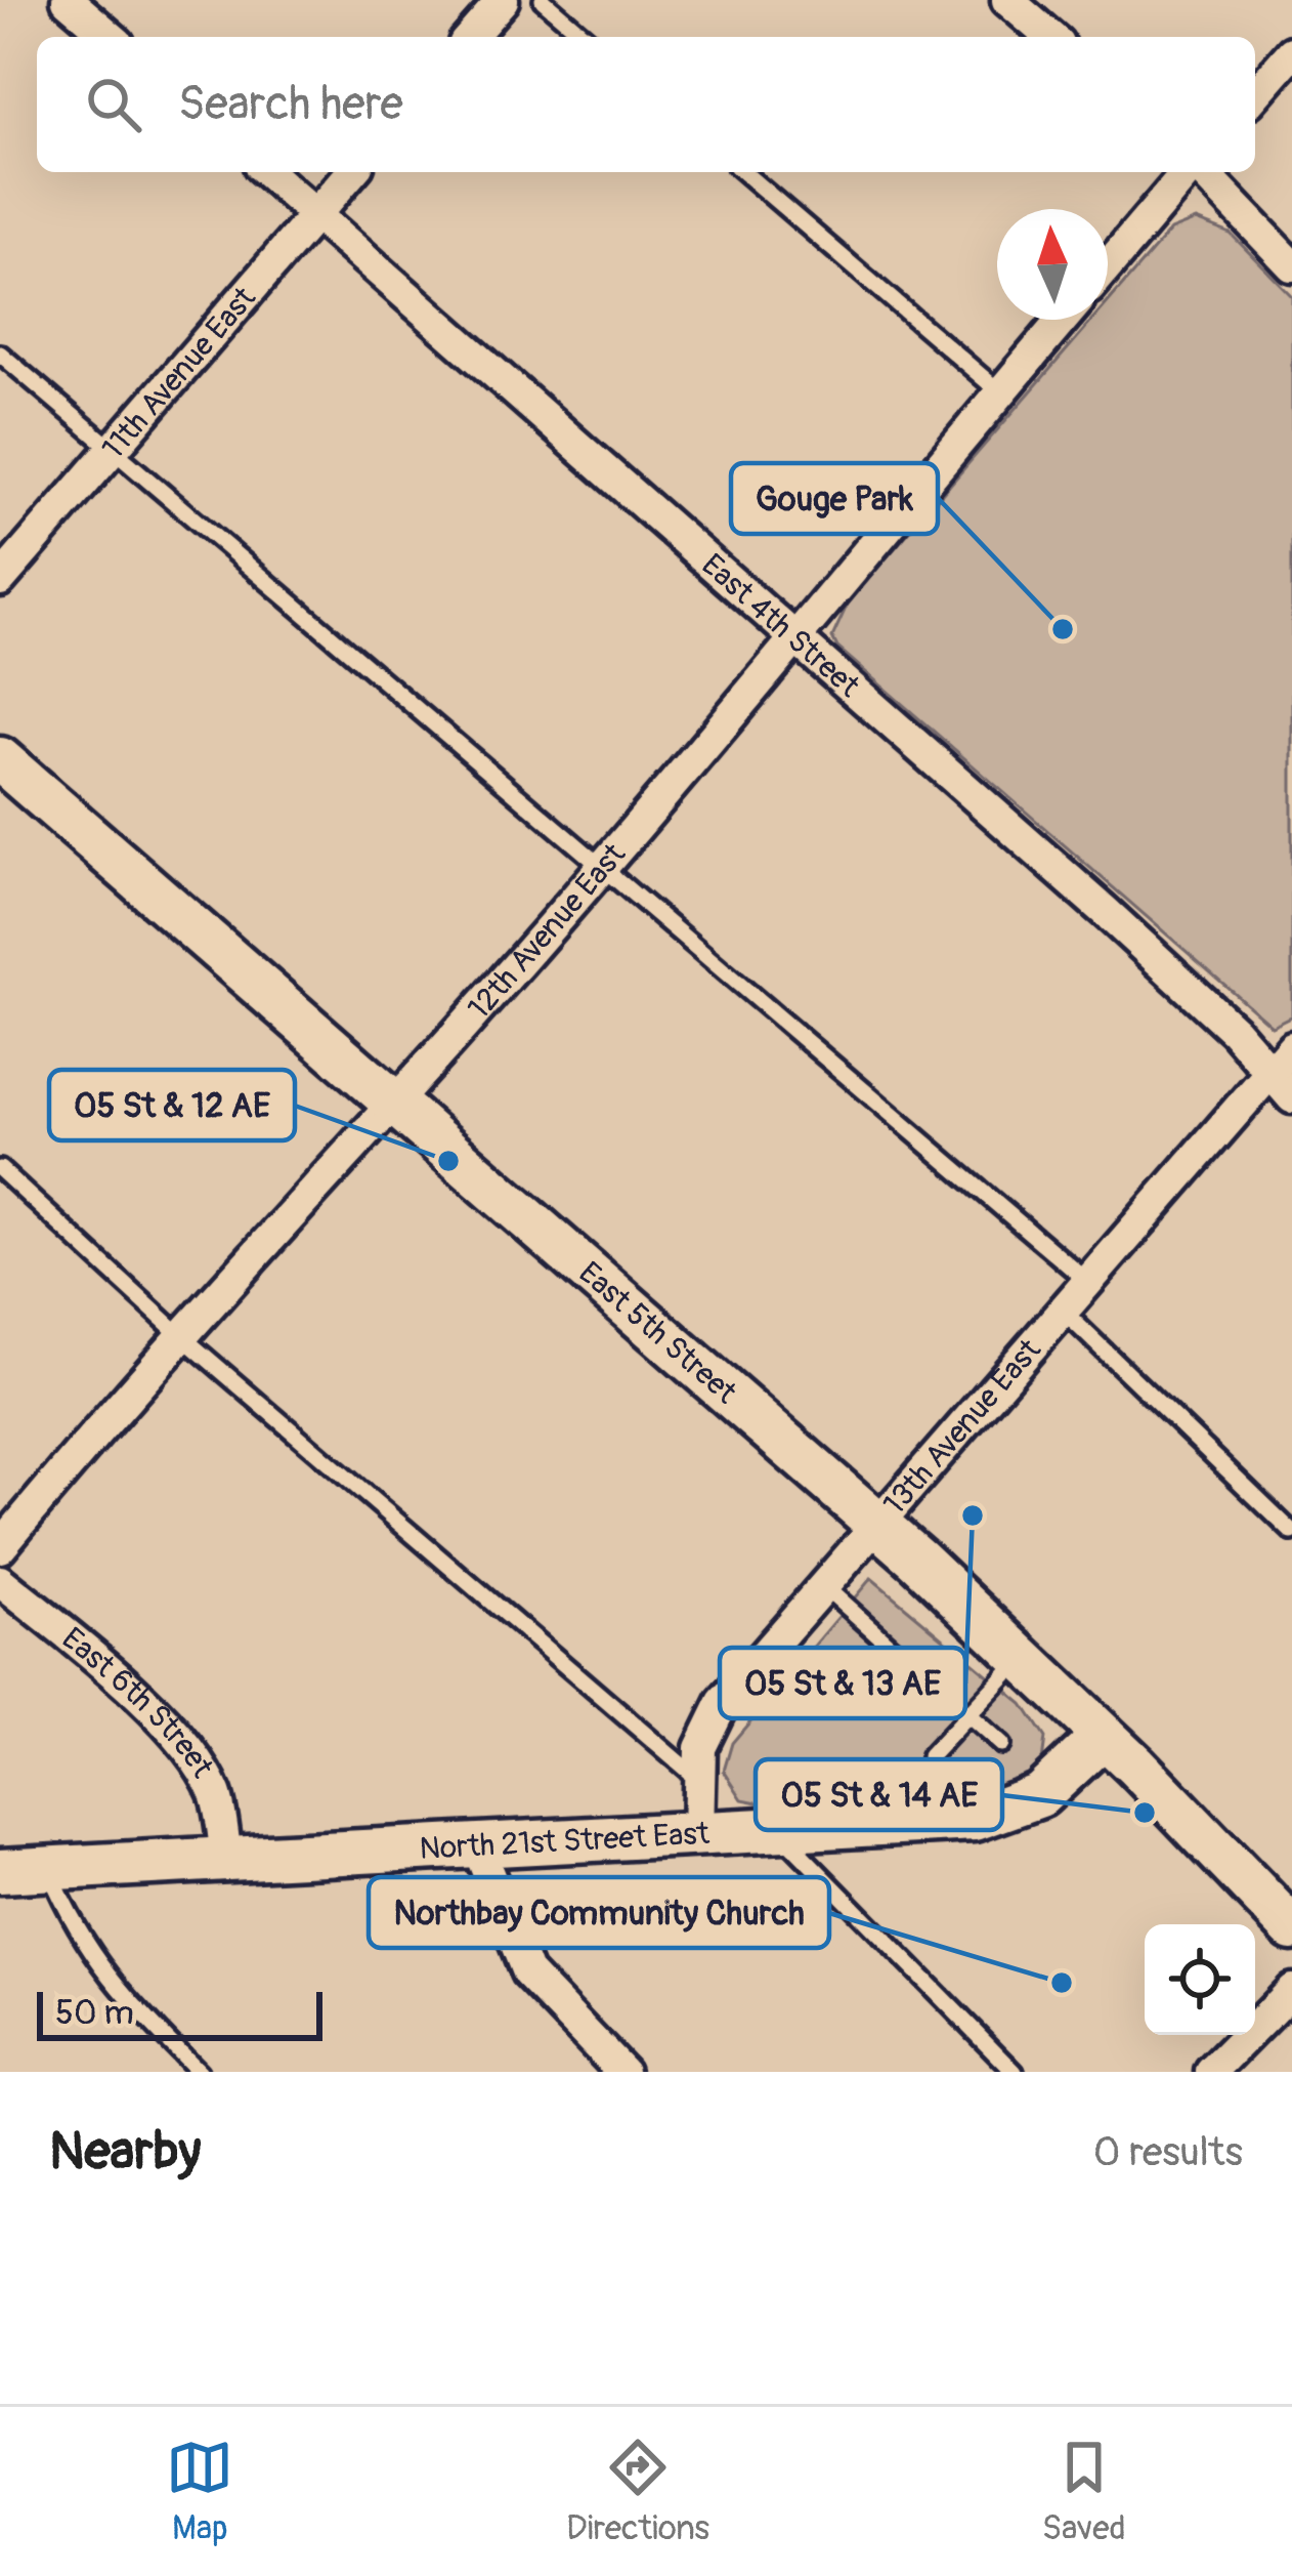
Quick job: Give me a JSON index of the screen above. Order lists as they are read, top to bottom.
{
  "streets": {
    "street": [
      "11th Avenue East",
      "East 4th Street",
      "12th Avenue East",
      "East 5th Street",
      "13th Avenue East",
      "East 6th Street",
      "North 21st Street East"
    ]
  },
  "crossings": [
    ["11th Avenue East", "East 4th Street"],
    ["East 4th Street", "12th Avenue East"],
    ["East 4th Street", "13th Avenue East"],
    ["12th Avenue East", "East 5th Street"],
    ["East 5th Street", "13th Avenue East"],
    ["East 5th Street", "North 21st Street East"],
    ["13th Avenue East", "North 21st Street East"],
    ["East 6th Street", "North 21st Street East"]
  ],
  "places": [
    "Gouge Park",
    "05 St & 12 AE",
    "05 St & 13 AE",
    "05 St & 14 AE",
    "Northbay Community Church"
  ],
  "scale_bar": "50 m",
  "north": "top",
  "page": {
    "search": "Search here",
    "scale": "50 m",
    "heading": ["Nearby", "0 results"],
    "nav": ["Map", "Directions", "Saved"]
  }
}
